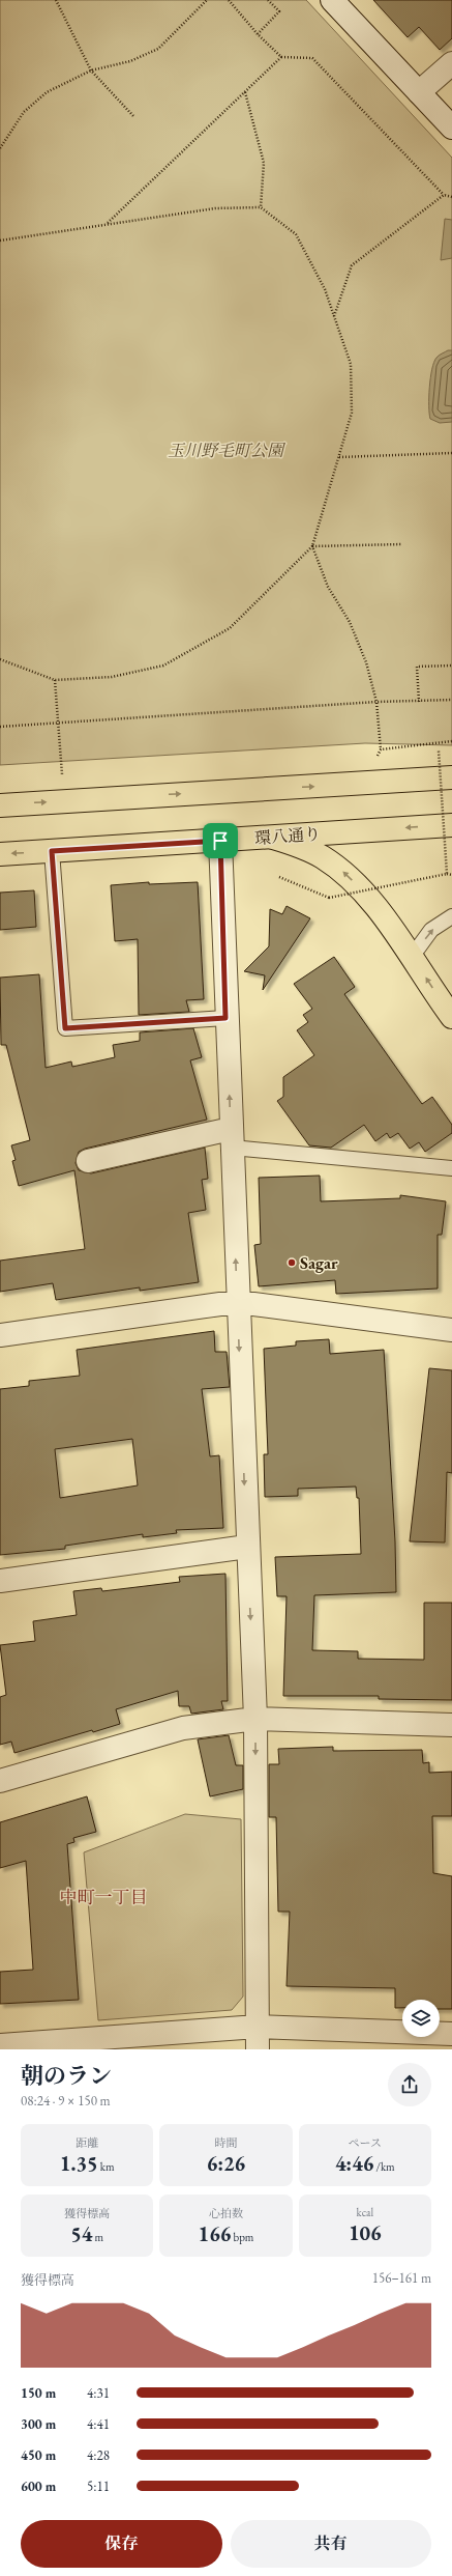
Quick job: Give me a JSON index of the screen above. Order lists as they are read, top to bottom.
{
  "streets": {
    "main road": ["環八通り"]
  },
  "districts": ["中町一丁目"],
  "parks": ["玉川野毛町公園"],
  "places": ["Sagar"],
  "page": {
    "heading": ["朝のラン", "08:24 · 9 × 150 m"],
    "stats": [
      ["距離", "1.35 km"],
      ["時間", "6:26"],
      ["ペース", "4:46 /km"],
      ["獲得標高", "54 m"],
      ["心拍数", "166 bpm"],
      ["kcal", "106"]
    ],
    "chart": ["獲得標高", "156–161 m"],
    "list": [
      {
        "name": "150 m",
        "note": "4:31"
      },
      {
        "name": "300 m",
        "note": "4:41"
      },
      {
        "name": "450 m",
        "note": "4:28"
      },
      {
        "name": "600 m",
        "note": "5:11"
      }
    ],
    "buttons": ["保存", "共有"]
  }
}
